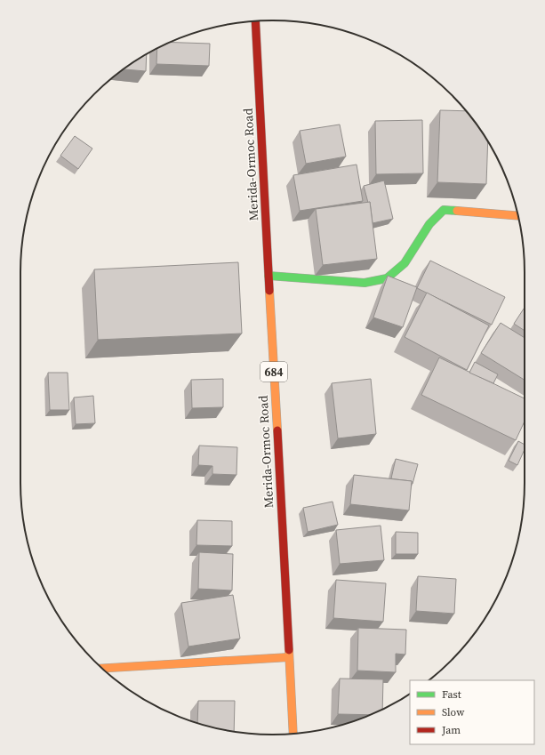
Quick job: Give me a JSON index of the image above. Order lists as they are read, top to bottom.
{
  "streets": {
    "main road": ["Merida-Ormoc Road", "684"]
  },
  "legend": ["Fast", "Slow", "Jam"]
}
